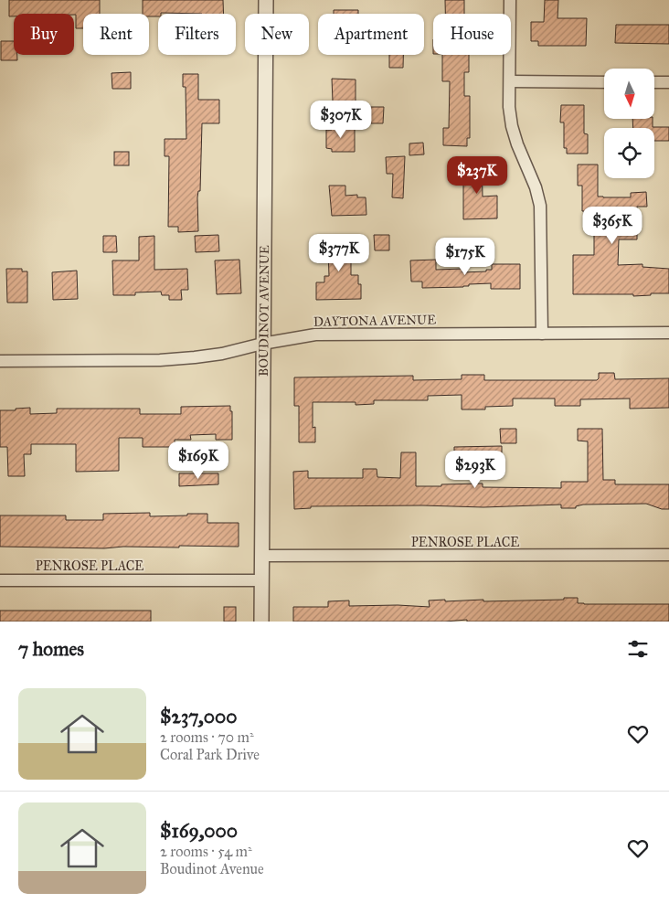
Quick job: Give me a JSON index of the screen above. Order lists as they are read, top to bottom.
{
  "streets": {
    "street": ["BOUDINOT AVENUE", "DAYTONA AVENUE", "PENROSE PLACE"]
  },
  "crossings": [
    ["BOUDINOT AVENUE", "DAYTONA AVENUE"],
    ["BOUDINOT AVENUE", "PENROSE PLACE"]
  ],
  "north": "bottom",
  "page": {
    "chip": [
      "Buy",
      "Rent",
      "Filters",
      "New",
      "Apartment",
      "House"
    ],
    "price": [
      "$307K",
      "$237K",
      "$365K",
      "$377K",
      "$175K",
      "$169K",
      "$293K"
    ],
    "heading": "7 homes",
    "list": [
      {
        "name": "$237,000",
        "note": "2 rooms · 70 m² · Coral Park Drive"
      },
      {
        "name": "$169,000",
        "note": "2 rooms · 54 m² · Boudinot Avenue"
      }
    ]
  }
}
